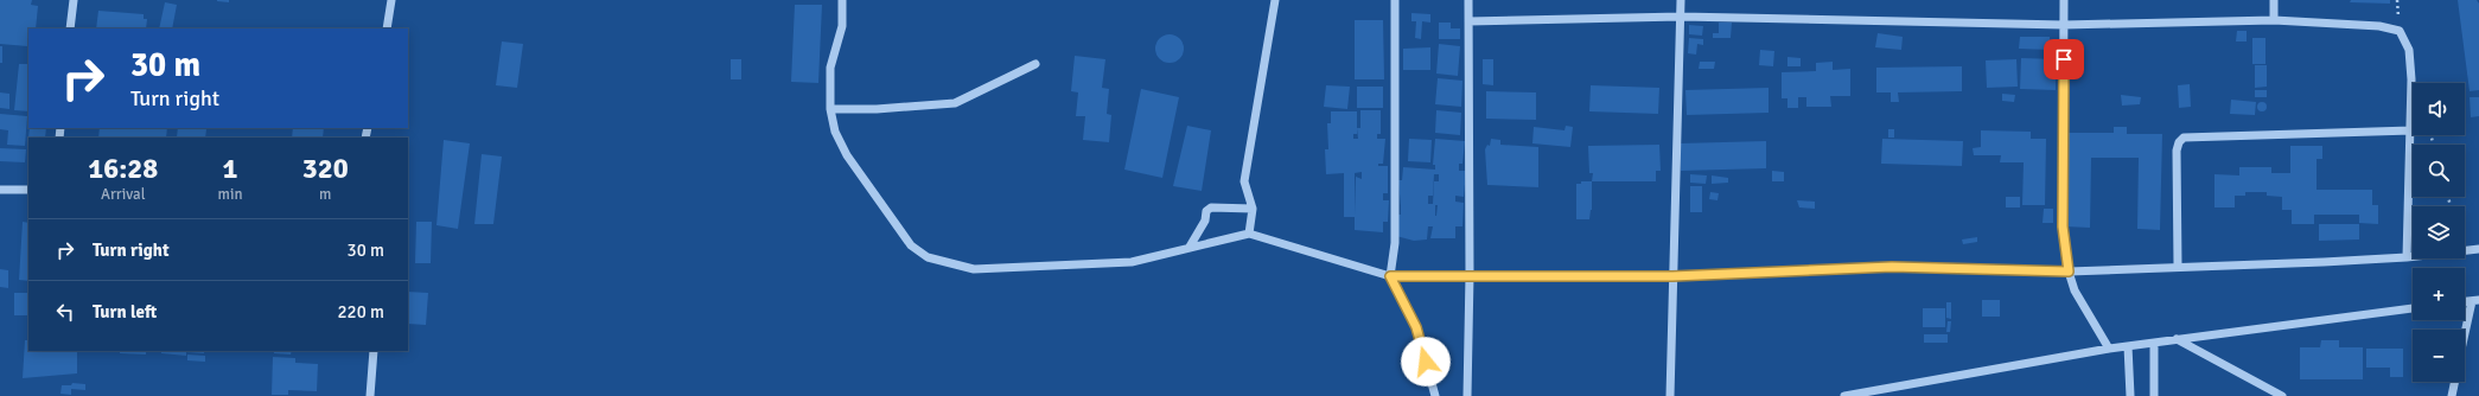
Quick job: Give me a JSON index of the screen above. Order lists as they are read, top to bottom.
{
  "page": {
    "turn": ["30 m", "Turn right"],
    "map_buttons": ["+", "−"],
    "eta": [
      "16:28",
      "Arrival",
      "1",
      "min",
      "320",
      "m"
    ],
    "list": [
      {
        "name": "Turn right",
        "value": "30 m"
      },
      {
        "name": "Turn left",
        "value": "220 m"
      }
    ]
  }
}
